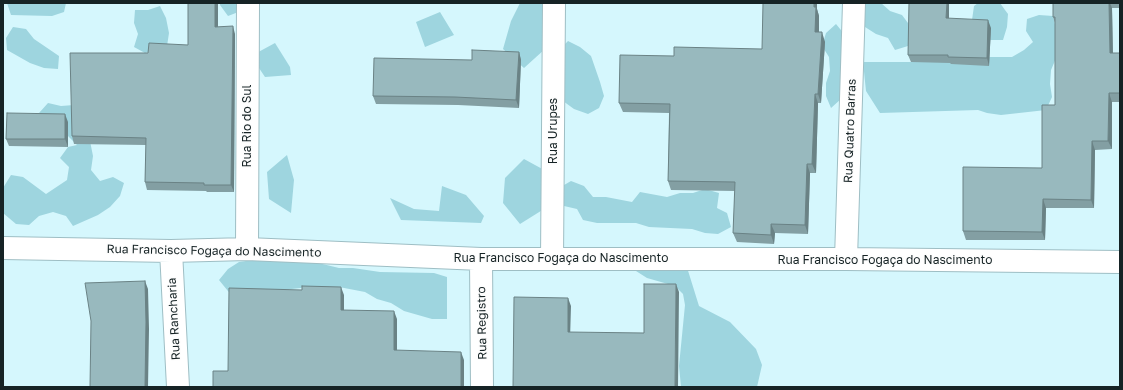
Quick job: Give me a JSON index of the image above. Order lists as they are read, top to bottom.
{
  "streets": {
    "street": [
      "Rua Rio do Sul",
      "Rua Urupes",
      "Rua Quatro Barras",
      "Rua Francisco Fogaça do Nascimento",
      "Rua Rancharia",
      "Rua Registro"
    ]
  },
  "crossings": [
    ["Rua Rio do Sul", "Rua Francisco Fogaça do Nascimento"],
    ["Rua Urupes", "Rua Francisco Fogaça do Nascimento"],
    ["Rua Quatro Barras", "Rua Francisco Fogaça do Nascimento"],
    ["Rua Francisco Fogaça do Nascimento", "Rua Rancharia"],
    ["Rua Francisco Fogaça do Nascimento", "Rua Registro"]
  ]
}
